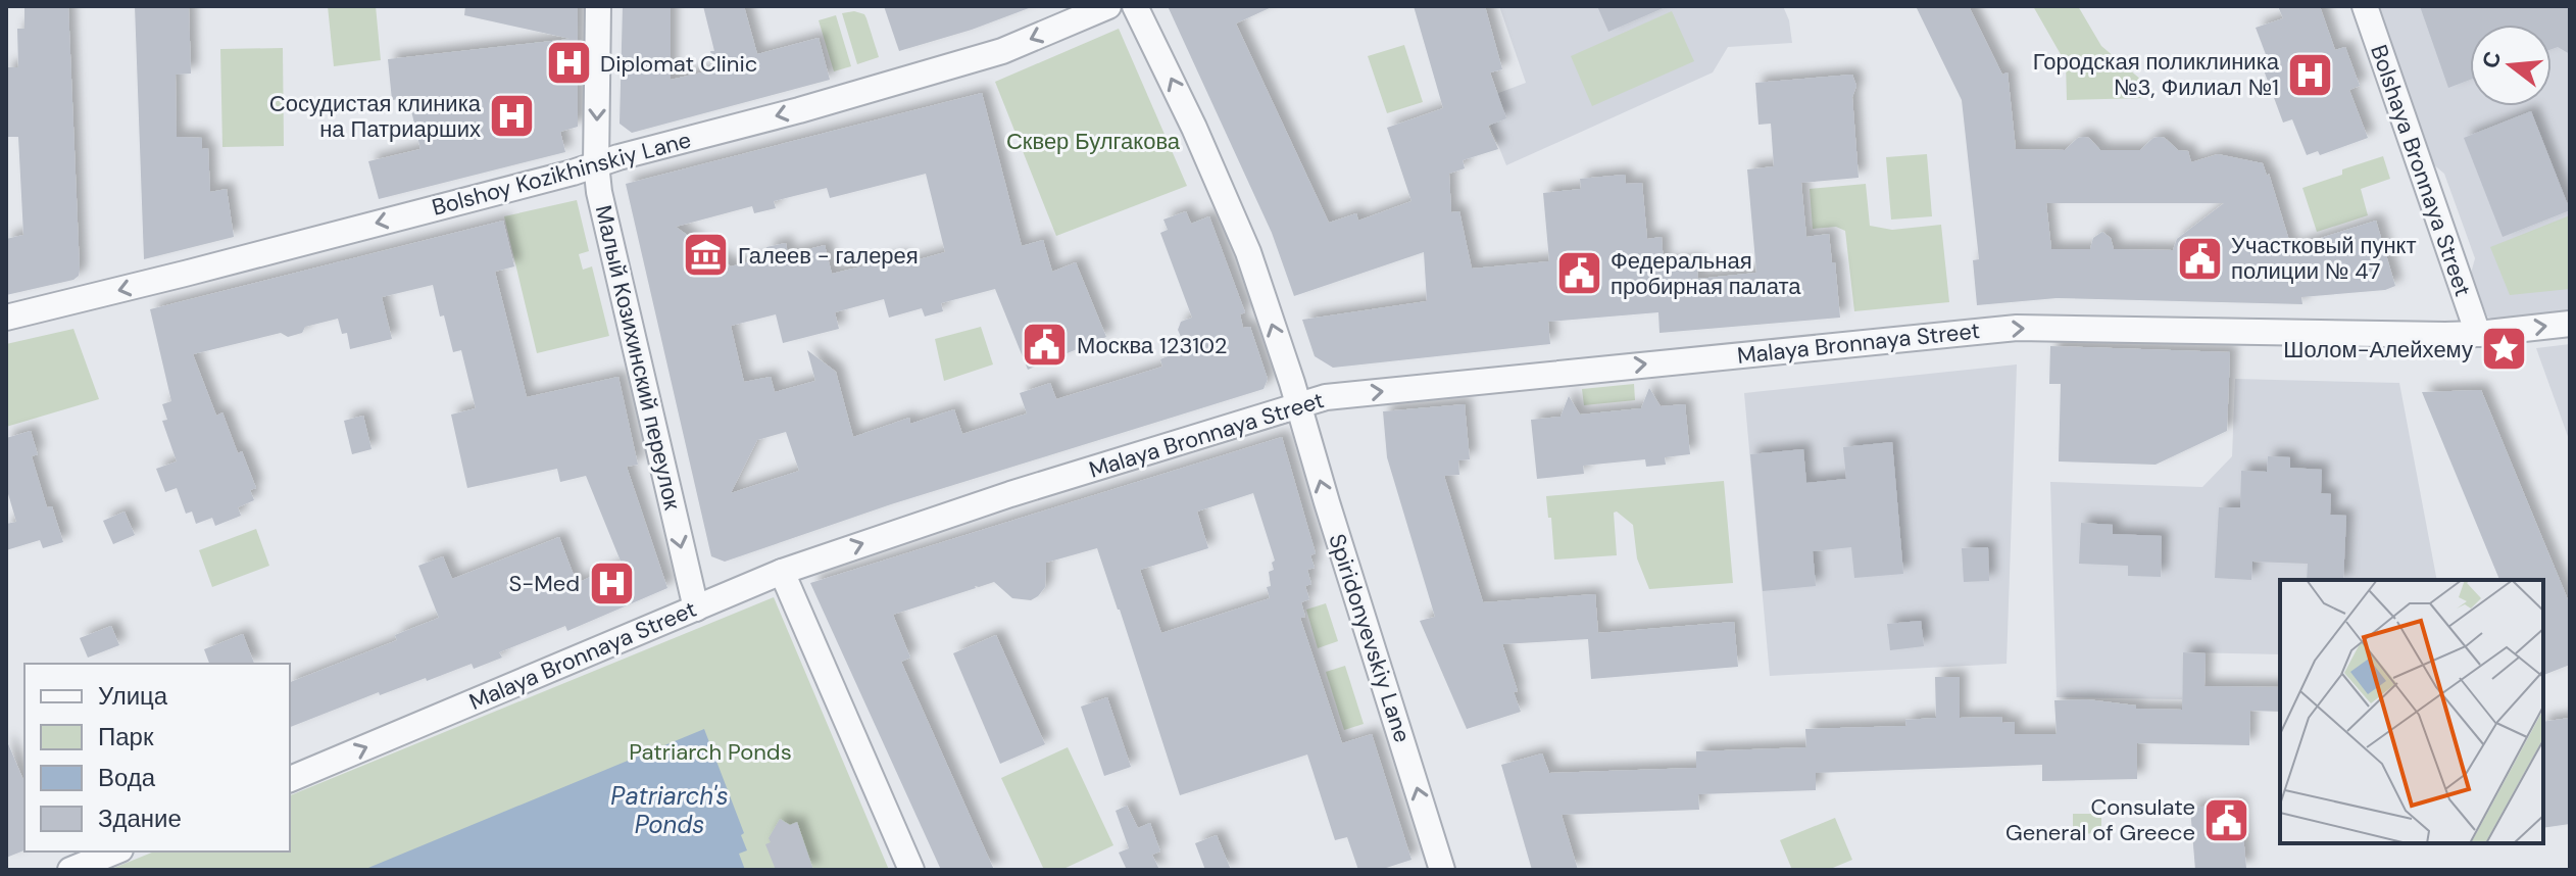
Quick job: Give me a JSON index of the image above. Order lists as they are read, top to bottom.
{
  "streets": {
    "street": [
      "Bolshaya Bronnaya Street",
      "Bolshoy Kozikhinskiy Lane",
      "Malaya Bronnaya Street",
      "Малый Козихинский переулок",
      "Spiridonyevskiy Lane"
    ]
  },
  "crossings": [
    ["Bolshaya Bronnaya Street", "Malaya Bronnaya Street"],
    ["Bolshoy Kozikhinskiy Lane", "Малый Козихинский переулок"],
    ["Malaya Bronnaya Street", "Малый Козихинский переулок"],
    ["Malaya Bronnaya Street", "Spiridonyevskiy Lane"]
  ],
  "one_way": [
    "Bolshoy Kozikhinskiy Lane",
    "Malaya Bronnaya Street",
    "Малый Козихинский переулок",
    "Spiridonyevskiy Lane"
  ],
  "water": ["Patriarch's Ponds"],
  "parks": ["Сквер Булгакова", "Patriarch Ponds"],
  "places": {
    "hospital": [
      "Diplomat Clinic",
      "Городская поликлиника №3, Филиал №1",
      "Сосудистая клиника на Патриарших",
      "S-Med"
    ],
    "museum": ["Галеев - галерея"],
    "public building": [
      "Участковый пункт полиции № 47",
      "Федеральная пробирная палата",
      "Москва 123102",
      "Consulate General of Greece"
    ],
    "place": ["Шолом-Алейхему"]
  },
  "legend": [
    "Улица",
    "Парк",
    "Вода",
    "Здание"
  ],
  "north": "left"
}
